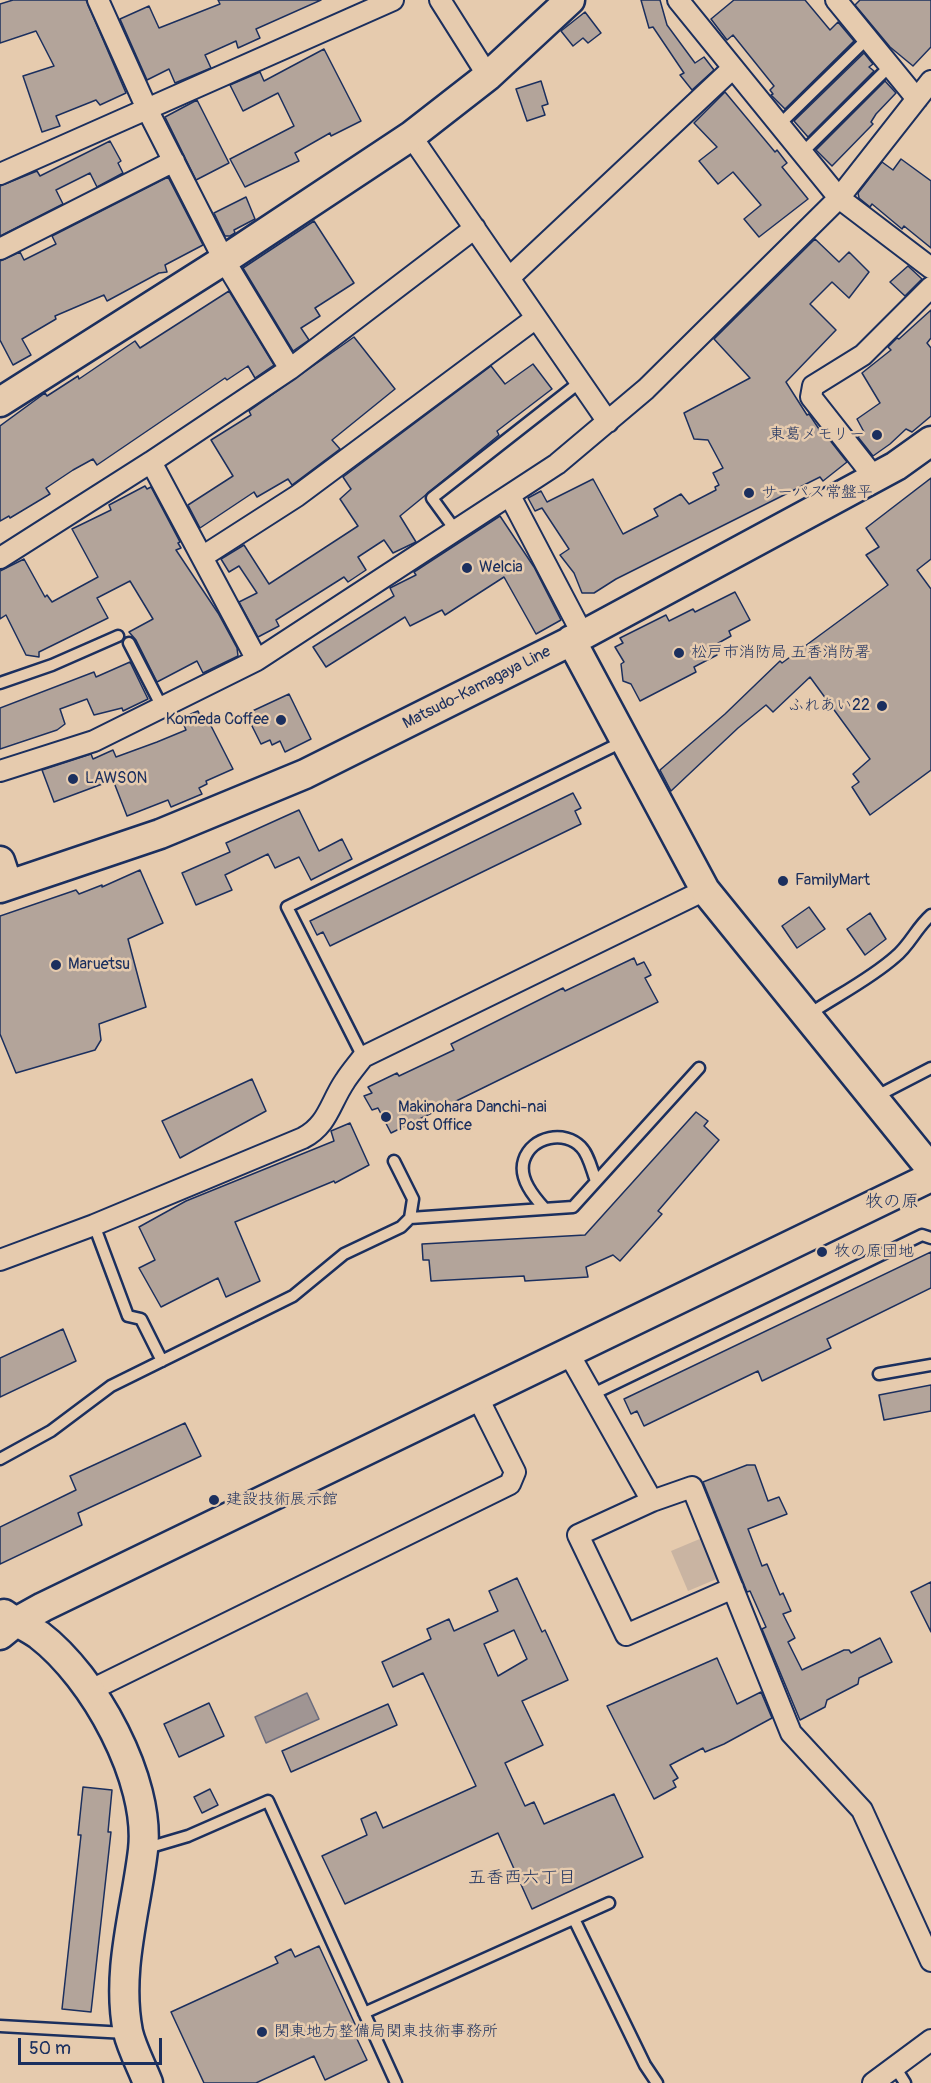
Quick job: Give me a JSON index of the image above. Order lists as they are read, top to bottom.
{
  "streets": {
    "street": ["Matsudo-Kamagaya Line"]
  },
  "districts": ["牧の原", "五香西六丁目"],
  "places": [
    "東葛メモリー",
    "サーパス常盤平",
    "Welcia",
    "松戸市消防局 五香消防署",
    "ふれあい22",
    "Komeda Coffee",
    "LAWSON",
    "FamilyMart",
    "Maruetsu",
    "Makinohara Danchi-nai Post Office",
    "牧の原団地",
    "建設技術展示館",
    "関東地方整備局関東技術事務所"
  ],
  "scale_bar": "50 m"
}
